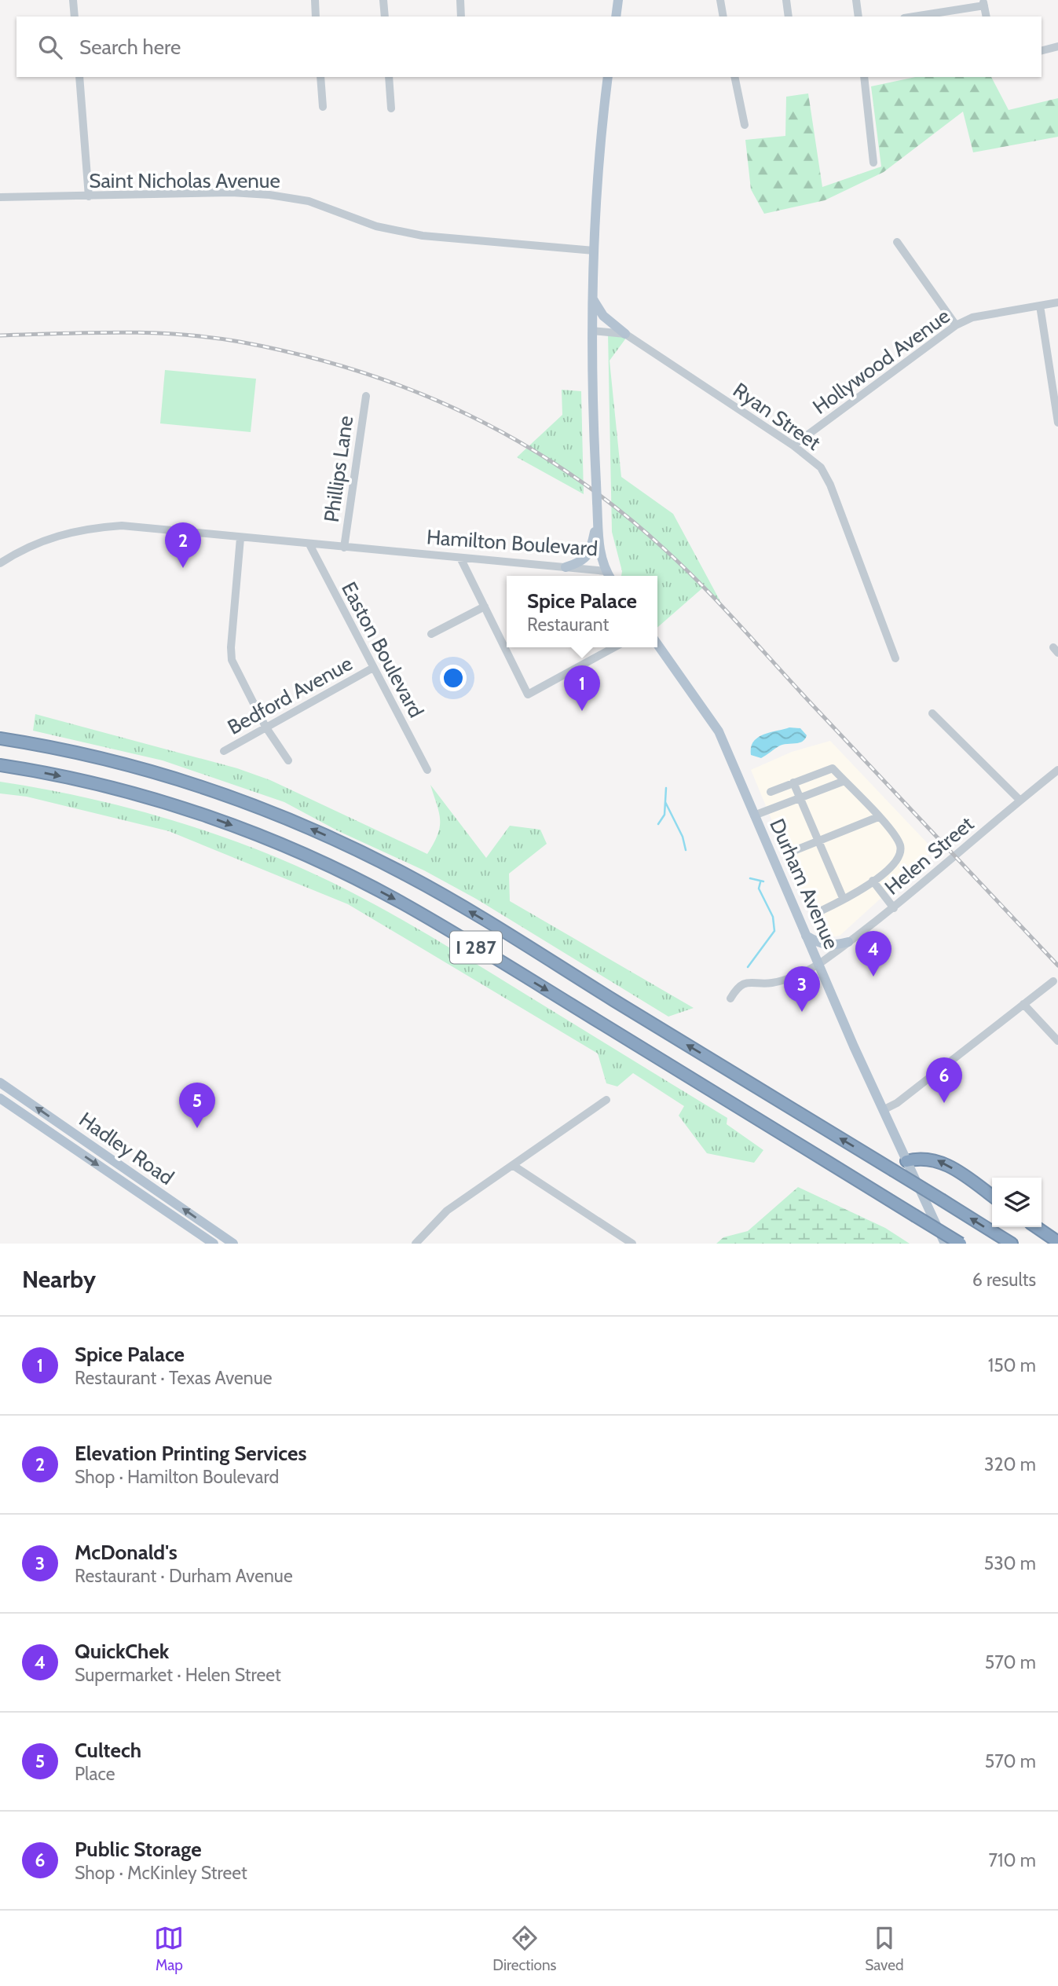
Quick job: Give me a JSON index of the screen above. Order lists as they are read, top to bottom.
{
  "streets": {
    "highway": ["I 287"],
    "main road": ["Hamilton Boulevard", "Durham Avenue", "Hadley Road"],
    "street": [
      "Saint Nicholas Avenue",
      "Hollywood Avenue",
      "Ryan Street",
      "Phillips Lane",
      "Easton Boulevard",
      "Bedford Avenue",
      "Helen Street"
    ]
  },
  "crossings": [
    ["Saint Nicholas Avenue", "Hamilton Boulevard"],
    ["Hollywood Avenue", "Ryan Street"],
    ["Ryan Street", "Hamilton Boulevard"],
    ["Phillips Lane", "Hamilton Boulevard"],
    ["Hamilton Boulevard", "Easton Boulevard"],
    ["Easton Boulevard", "Bedford Avenue"],
    ["Helen Street", "Durham Avenue"]
  ],
  "page": {
    "search": "Search here",
    "pins": [
      "2",
      "1",
      "4",
      "3",
      "6",
      "5"
    ],
    "popup": ["Spice Palace", "Restaurant"],
    "heading": ["Nearby", "6 results"],
    "list": [
      {
        "mark": "1",
        "name": "Spice Palace",
        "note": "Restaurant · Texas Avenue",
        "value": "150 m"
      },
      {
        "mark": "2",
        "name": "Elevation Printing Services",
        "note": "Shop · Hamilton Boulevard",
        "value": "320 m"
      },
      {
        "mark": "3",
        "name": "McDonald's",
        "note": "Restaurant · Durham Avenue",
        "value": "530 m"
      },
      {
        "mark": "4",
        "name": "QuickChek",
        "note": "Supermarket · Helen Street",
        "value": "570 m"
      },
      {
        "mark": "5",
        "name": "Cultech",
        "note": "Place",
        "value": "570 m"
      },
      {
        "mark": "6",
        "name": "Public Storage",
        "note": "Shop · McKinley Street",
        "value": "710 m"
      }
    ],
    "nav": ["Map", "Directions", "Saved"]
  }
}
